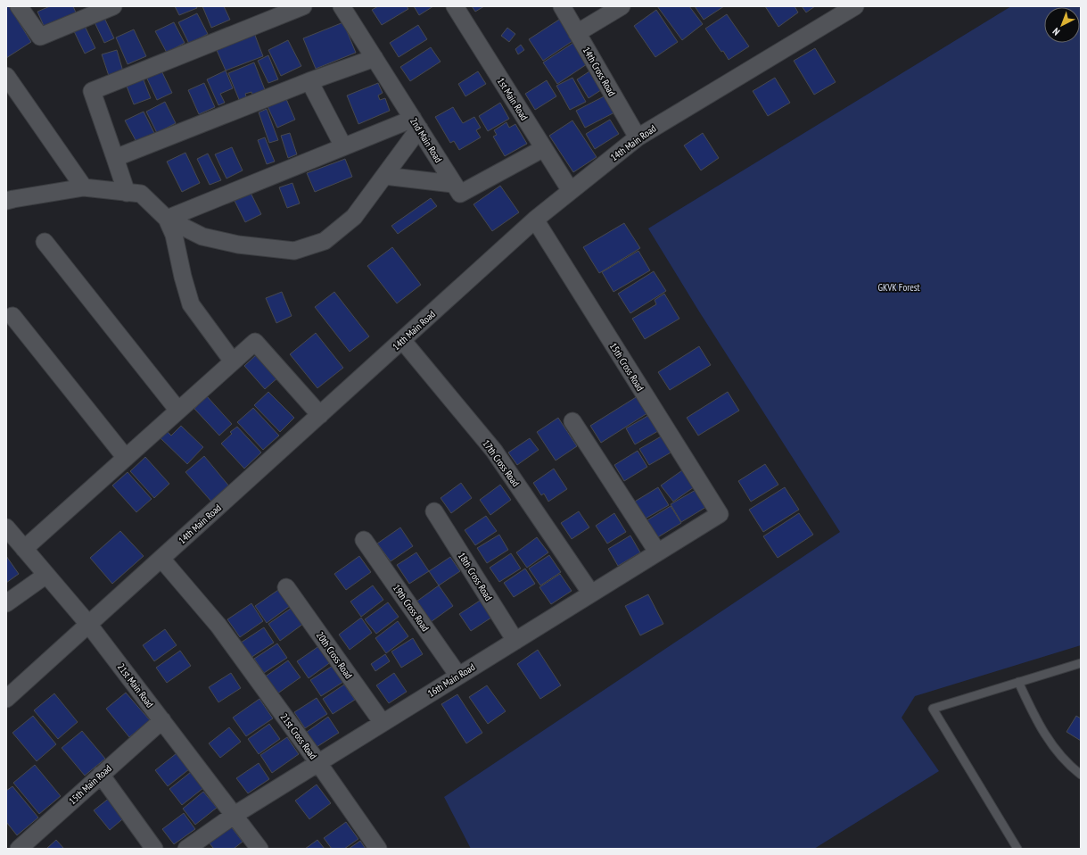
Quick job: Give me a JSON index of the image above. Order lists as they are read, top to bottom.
{
  "streets": {
    "street": [
      "14th Cross Road",
      "1st Main Road",
      "2nd Main Road",
      "14th Main Road",
      "15th Cross Road",
      "17th Cross Road",
      "18th Cross Road",
      "19th Cross Road",
      "20th Cross Road",
      "16th Main Road",
      "21st Main Road",
      "21st Cross Road",
      "15th Main Road"
    ]
  },
  "crossings": [
    ["14th Cross Road", "14th Main Road"],
    ["1st Main Road", "2nd Main Road"],
    ["1st Main Road", "14th Main Road"],
    ["14th Main Road", "15th Cross Road"],
    ["14th Main Road", "17th Cross Road"],
    ["14th Main Road", "21st Main Road"],
    ["14th Main Road", "21st Cross Road"],
    ["15th Cross Road", "16th Main Road"],
    ["17th Cross Road", "16th Main Road"],
    ["18th Cross Road", "16th Main Road"],
    ["19th Cross Road", "16th Main Road"],
    ["20th Cross Road", "16th Main Road"],
    ["16th Main Road", "21st Main Road"],
    ["16th Main Road", "21st Cross Road"],
    ["21st Main Road", "15th Main Road"]
  ],
  "parks": ["GKVK Forest"],
  "north": "bottom left"
}
